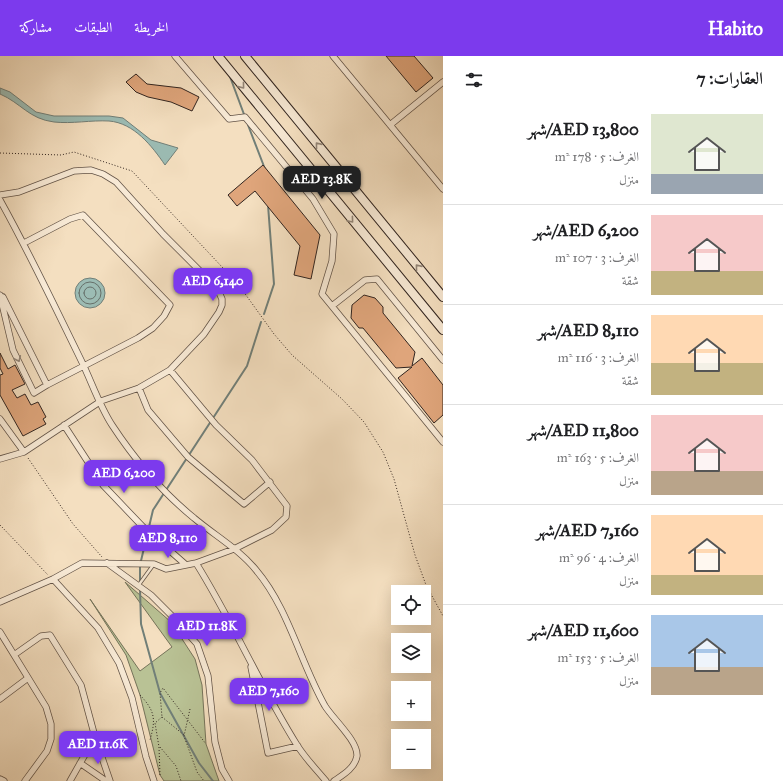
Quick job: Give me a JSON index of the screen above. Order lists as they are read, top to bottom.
{
  "page": {
    "header": "Habito",
    "nav": ["الخريطة", "الطبقات", "مشاركة"],
    "heading": "العقارات: 7",
    "list": [
      {
        "name": "AED 13,800/شهر",
        "note": "الغرف: 5 · 178 m² · منزل"
      },
      {
        "name": "AED 6,200/شهر",
        "note": "الغرف: 3 · 107 m² · شقة"
      },
      {
        "name": "AED 8,110/شهر",
        "note": "الغرف: 3 · 116 m² · شقة"
      },
      {
        "name": "AED 11,800/شهر",
        "note": "الغرف: 5 · 163 m² · منزل"
      },
      {
        "name": "AED 7,160/شهر",
        "note": "الغرف: 4 · 96 m² · منزل"
      },
      {
        "name": "AED 11,600/شهر",
        "note": "الغرف: 5 · 153 m² · منزل"
      }
    ],
    "price": [
      "AED 13.8K",
      "AED 6,140",
      "AED 6,200",
      "AED 8,110",
      "AED 11.8K",
      "AED 7,160",
      "AED 11.6K"
    ],
    "map_buttons": ["+", "−"]
  }
}
